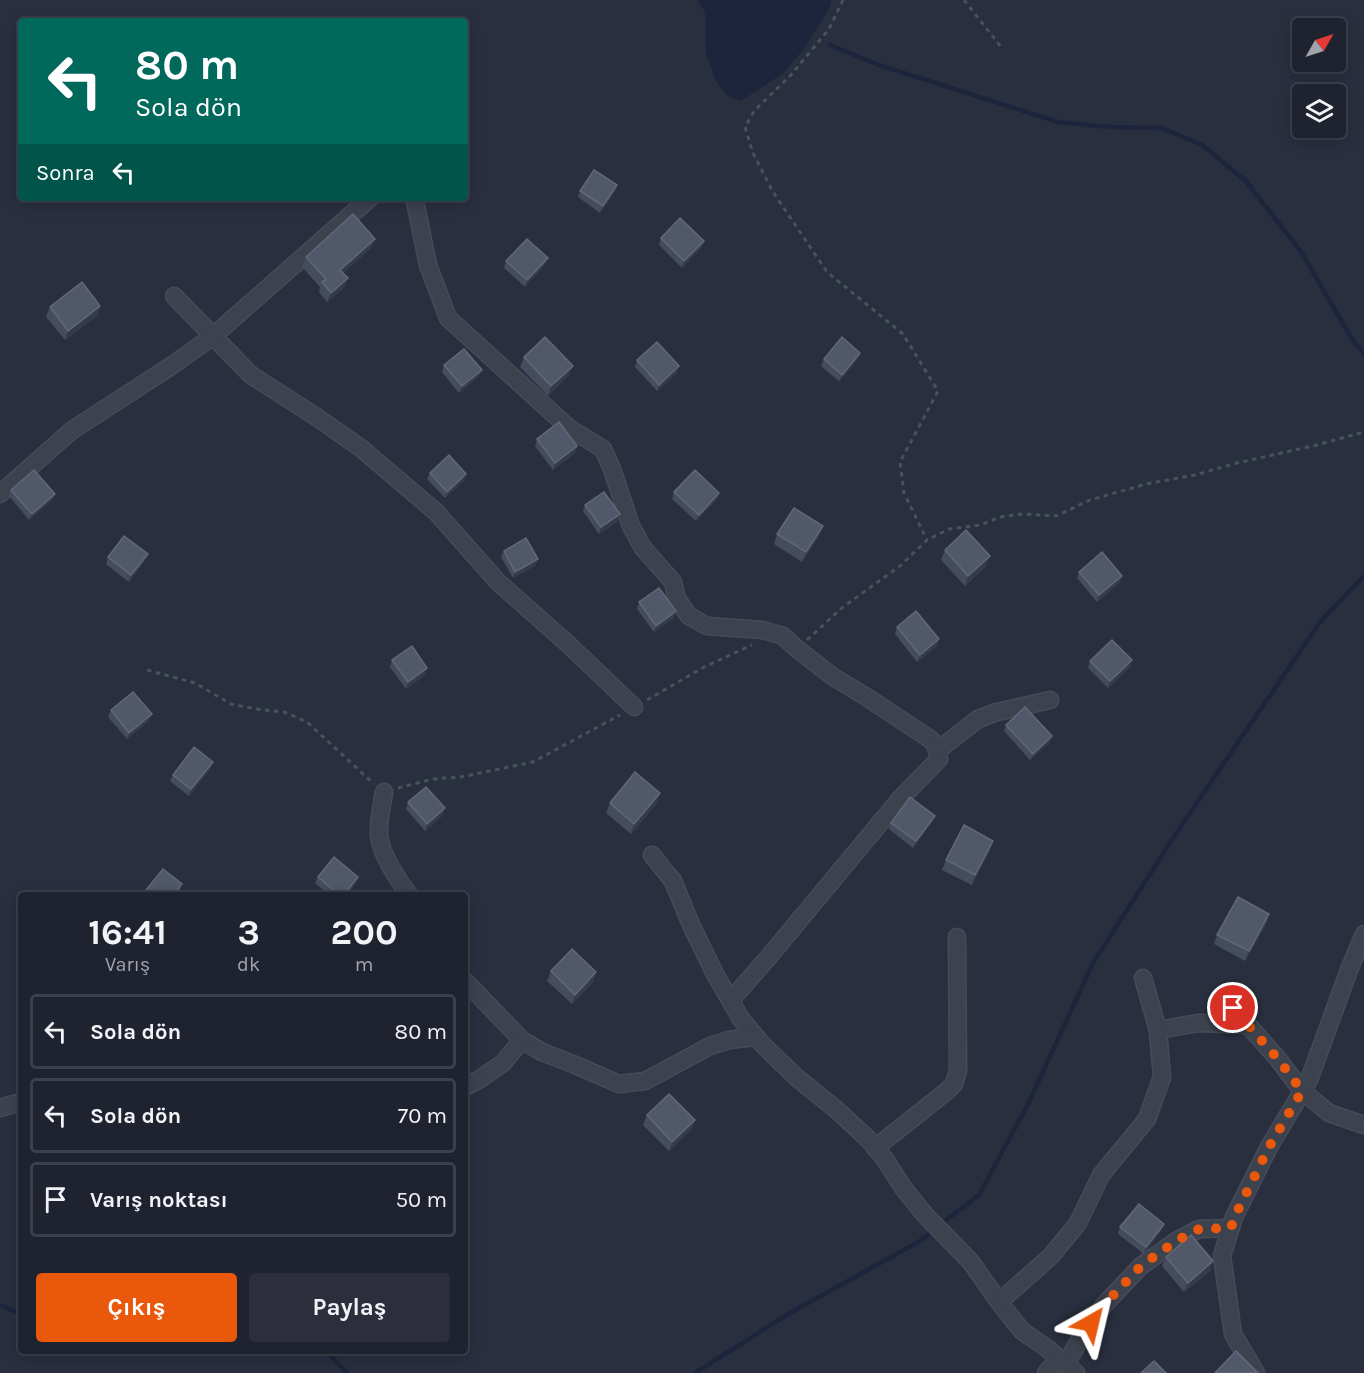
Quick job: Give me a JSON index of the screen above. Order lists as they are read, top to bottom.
{
  "north": "top right",
  "page": {
    "turn": ["80 m", "Sola dön"],
    "then": "Sonra",
    "eta": [
      "16:41",
      "Varış",
      "3",
      "dk",
      "200",
      "m"
    ],
    "list": [
      {
        "name": "Sola dön",
        "value": "80 m"
      },
      {
        "name": "Sola dön",
        "value": "70 m"
      },
      {
        "name": "Varış noktası",
        "value": "50 m"
      }
    ],
    "buttons": ["Çıkış", "Paylaş"]
  }
}
